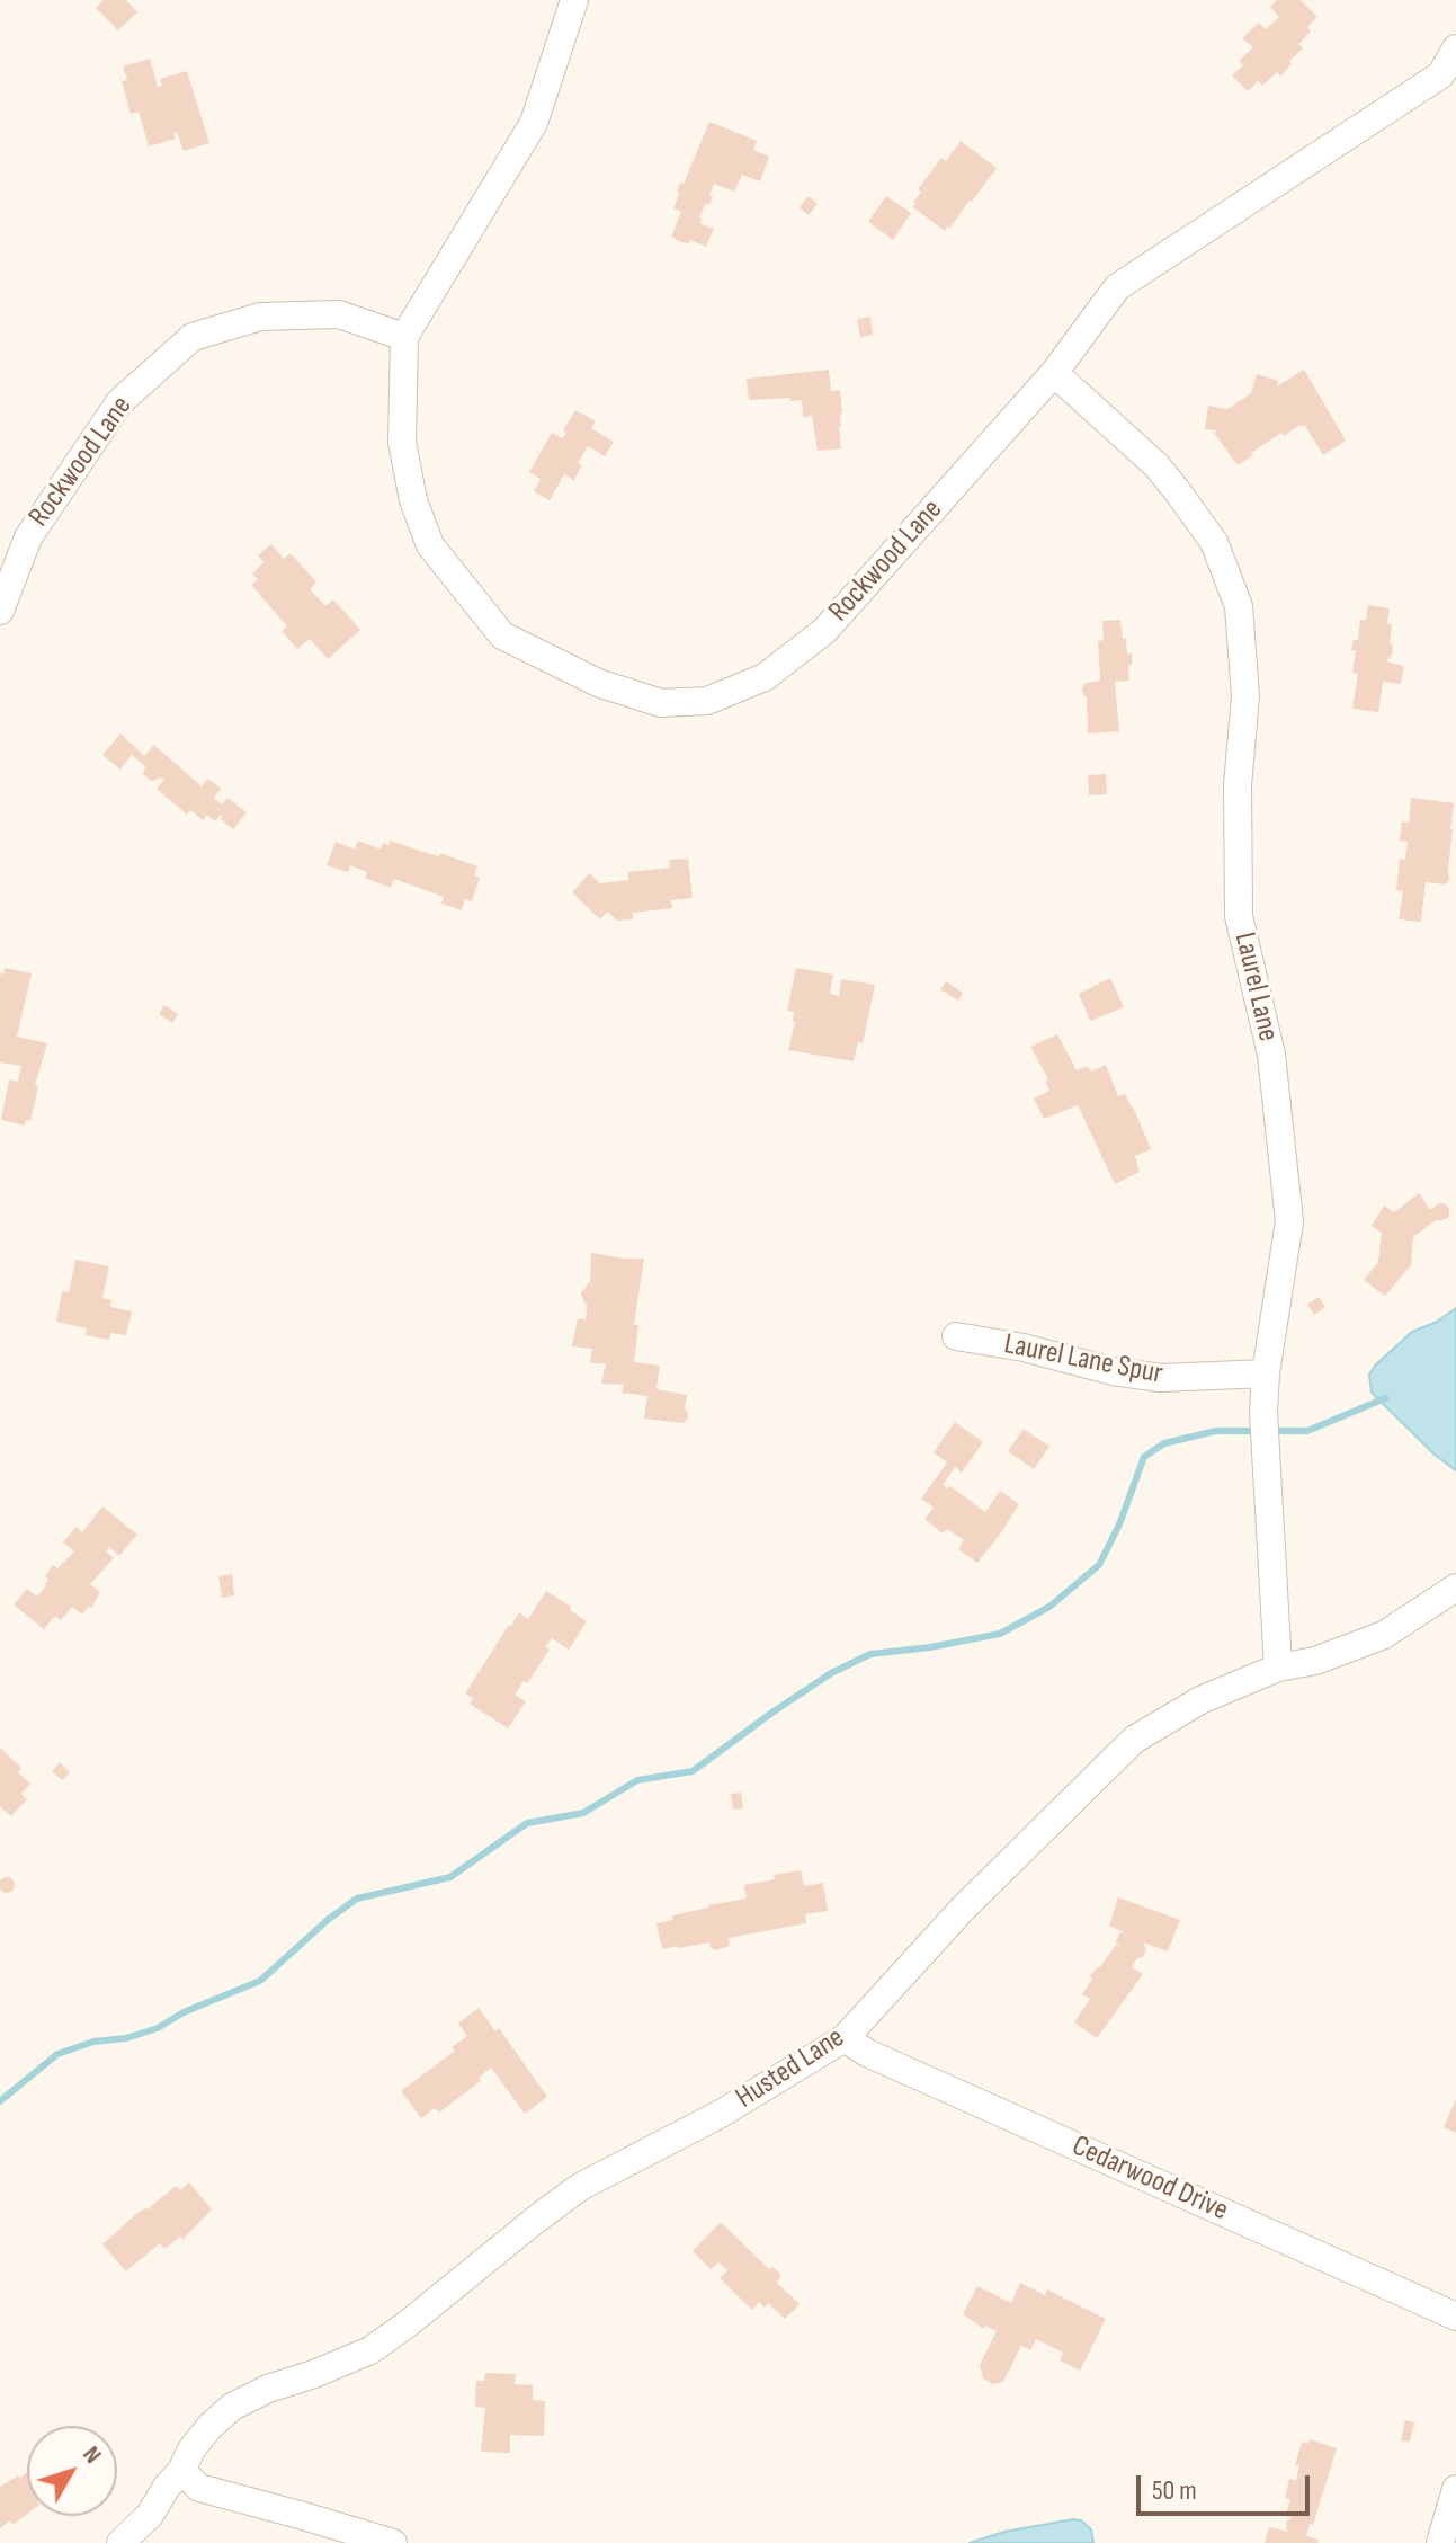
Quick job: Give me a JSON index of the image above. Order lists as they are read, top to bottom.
{
  "streets": {
    "street": [
      "Rockwood Lane",
      "Laurel Lane",
      "Laurel Lane Spur",
      "Husted Lane",
      "Cedarwood Drive"
    ]
  },
  "crossings": [
    ["Rockwood Lane", "Laurel Lane"],
    ["Laurel Lane", "Laurel Lane Spur"],
    ["Laurel Lane", "Husted Lane"],
    ["Husted Lane", "Cedarwood Drive"]
  ],
  "scale_bar": "50 m",
  "north": "top right"
}
